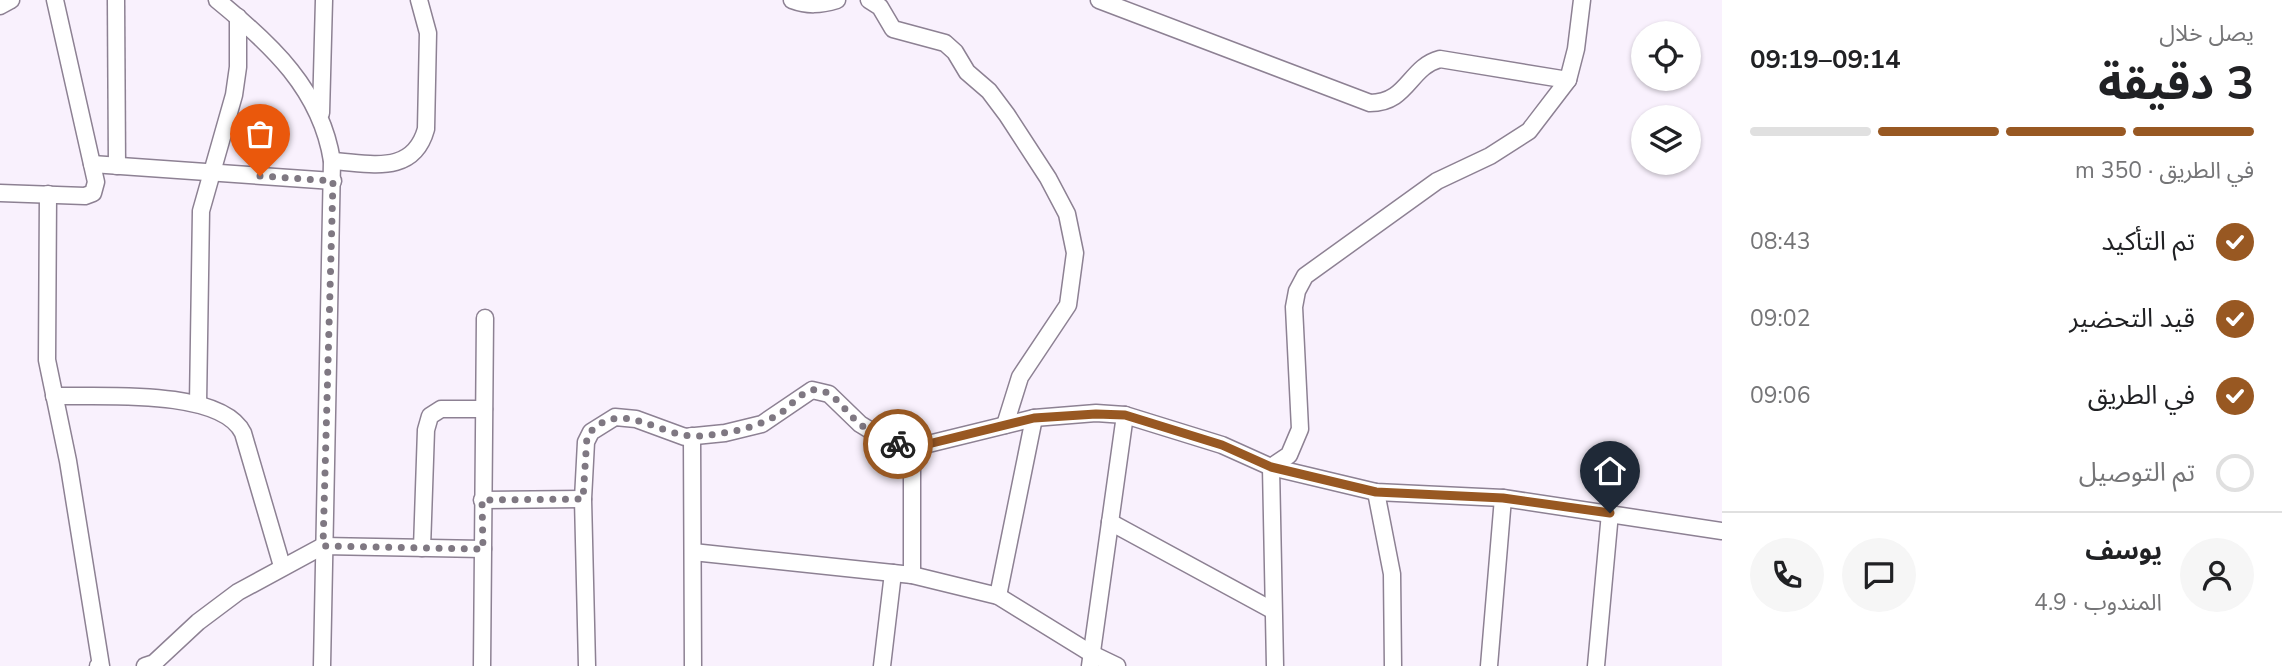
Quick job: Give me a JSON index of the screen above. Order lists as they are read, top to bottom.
{
  "page": {
    "heading": ["3 دقيقة", "يصل خلال", "09:14–09:19"],
    "panel": ["يوسف", "المندوب · 4.9"],
    "bar": "في الطريق · 350 m",
    "list": [
      ["تم التأكيد", "08:43"],
      ["قيد التحضير", "09:02"],
      ["في الطريق", "09:06"],
      "تم التوصيل"
    ]
  }
}
